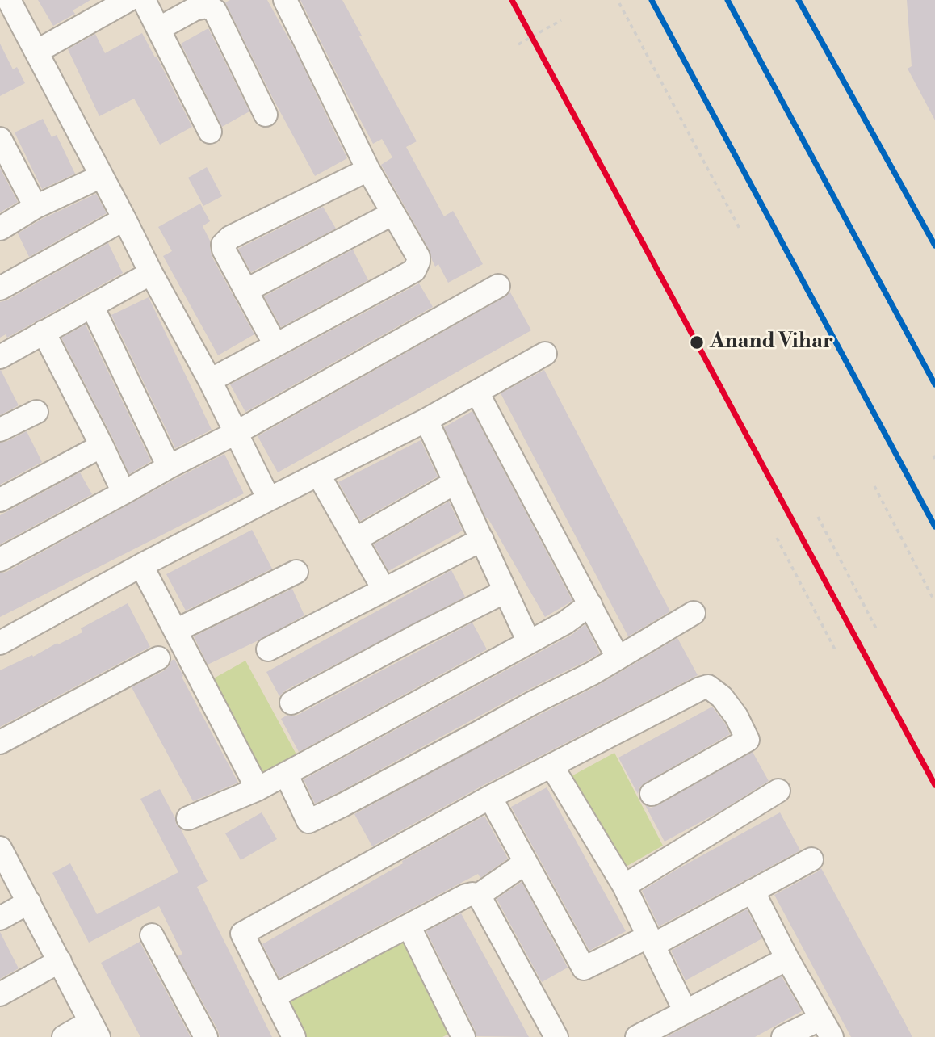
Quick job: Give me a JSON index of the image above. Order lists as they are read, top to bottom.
{
  "places": ["Anand Vihar"]
}
